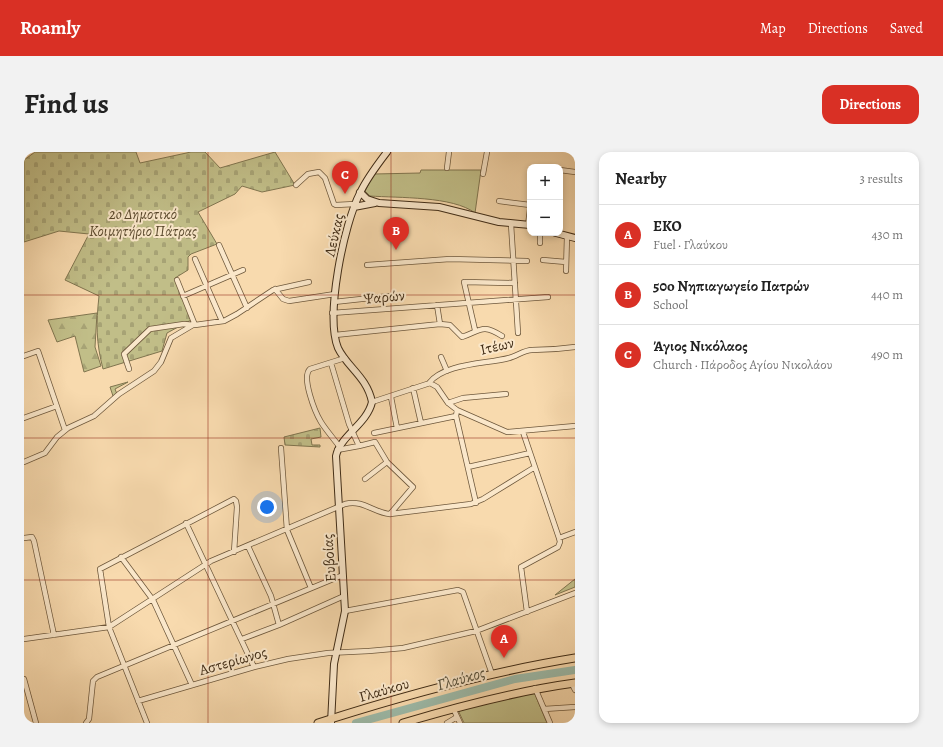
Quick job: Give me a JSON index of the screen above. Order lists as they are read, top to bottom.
{
  "streets": {
    "main road": ["Λεύκας", "Ευβοίας", "Γλαύκου"],
    "street": ["Ψαρών", "Ιτέων", "Αστερίωνος"]
  },
  "crossings": [
    ["Λεύκας", "Ψαρών"],
    ["Λεύκας", "Ιτέων"],
    ["Ευβοίας", "Αστερίωνος"],
    ["Ευβοίας", "Γλαύκου"]
  ],
  "water": ["Γλαύκος"],
  "parks": ["2o Δημοτικό Κοιμητήριο Πάτρας"],
  "page": {
    "header": "Roamly",
    "nav": ["Map", "Directions", "Saved"],
    "title": "Find us",
    "buttons": "Directions",
    "heading": ["Nearby", "3 results"],
    "pins": ["C", "B", "A"],
    "map_buttons": ["+", "−"],
    "list": [
      {
        "mark": "A",
        "name": "EKO",
        "note": "Fuel · Γλαύκου",
        "value": "430 m"
      },
      {
        "mark": "B",
        "name": "50o Νηπιαγωγείο Πατρών",
        "note": "School",
        "value": "440 m"
      },
      {
        "mark": "C",
        "name": "Άγιος Νικόλαος",
        "note": "Church · Πάροδος Αγίου Νικολάου",
        "value": "490 m"
      }
    ]
  }
}
